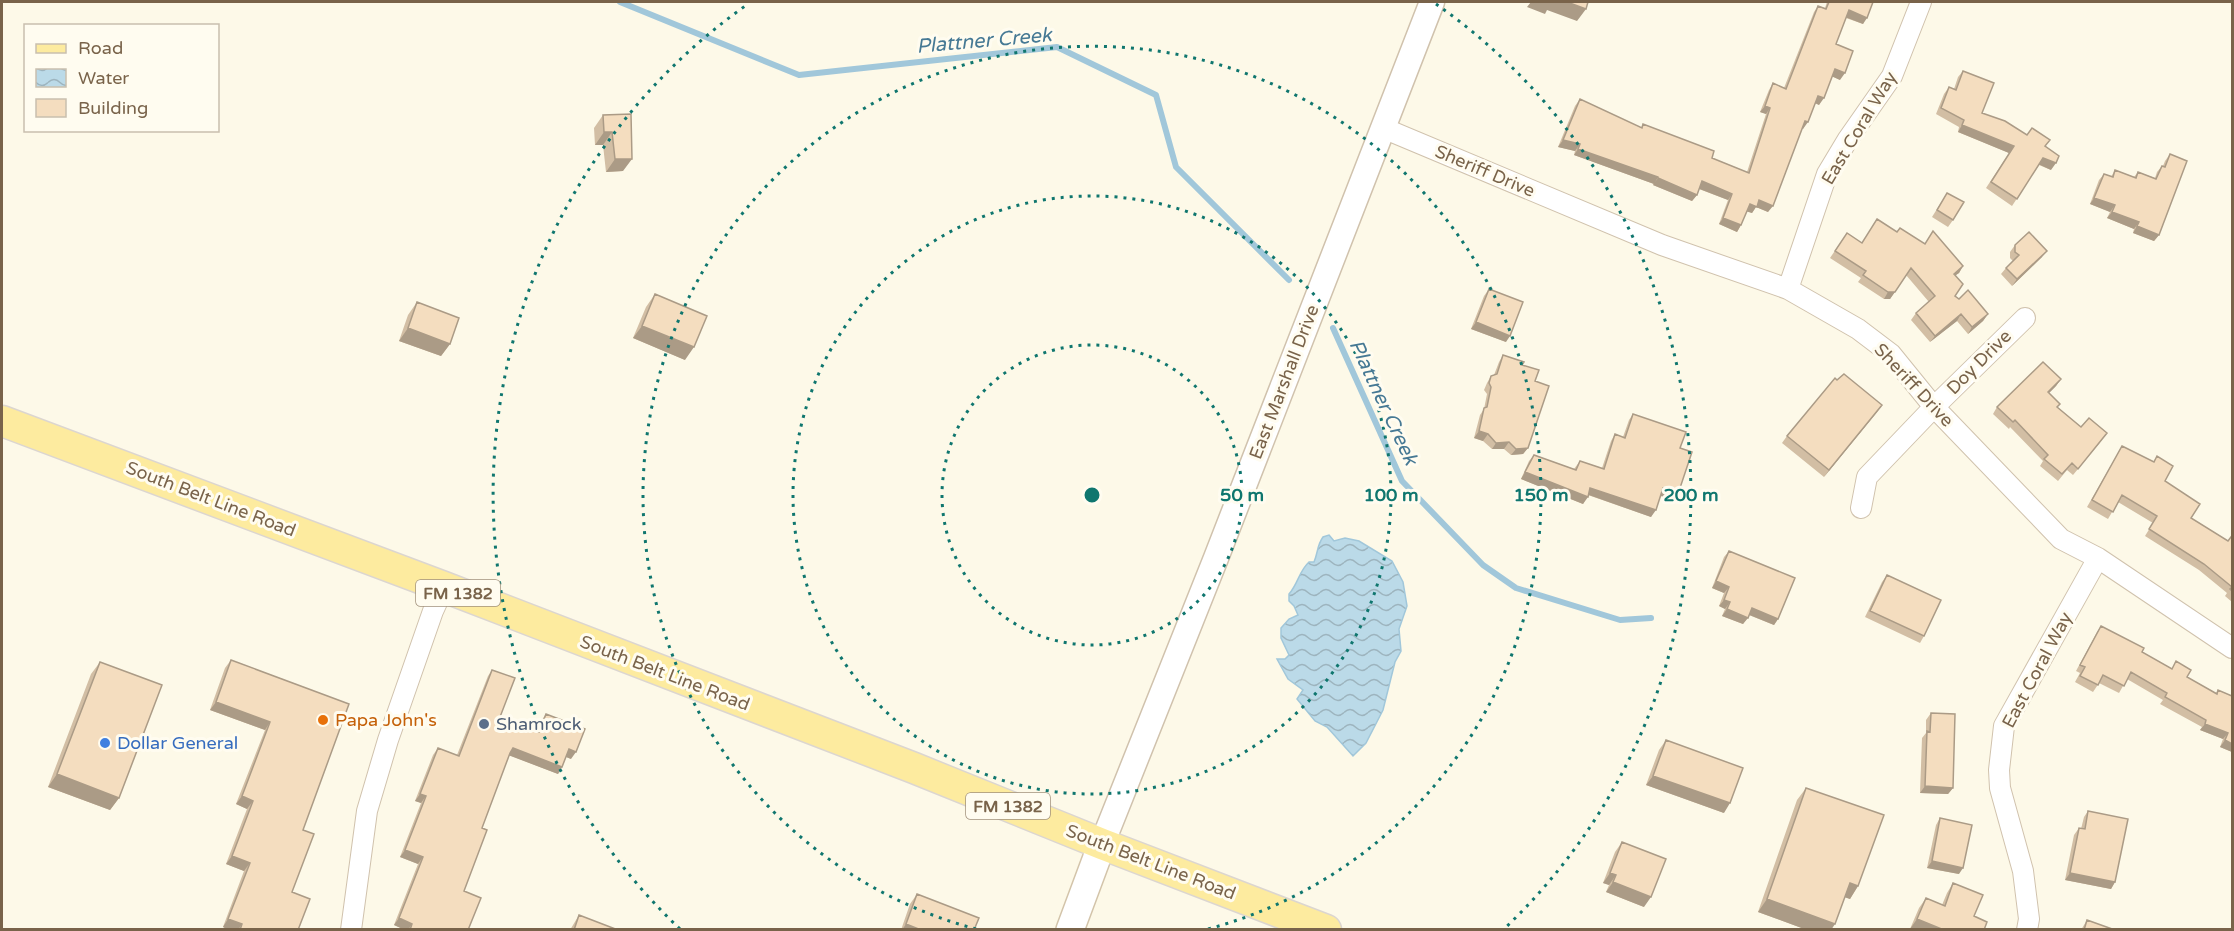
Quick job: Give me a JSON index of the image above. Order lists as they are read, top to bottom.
{
  "streets": {
    "main road": ["East Marshall Drive", "South Belt Line Road", "FM 1382"],
    "street": ["East Coral Way", "Sheriff Drive", "Doy Drive"]
  },
  "crossings": [
    ["East Coral Way", "Sheriff Drive"],
    ["Sheriff Drive", "Doy Drive"],
    ["Sheriff Drive", "East Marshall Drive"],
    ["East Marshall Drive", "South Belt Line Road"]
  ],
  "water": ["Plattner Creek"],
  "places": ["Papa John's", "Shamrock", "Dollar General"],
  "legend": ["Road", "Water", "Building"],
  "rings": [
    "50 m",
    "100 m",
    "150 m",
    "200 m"
  ]
}
